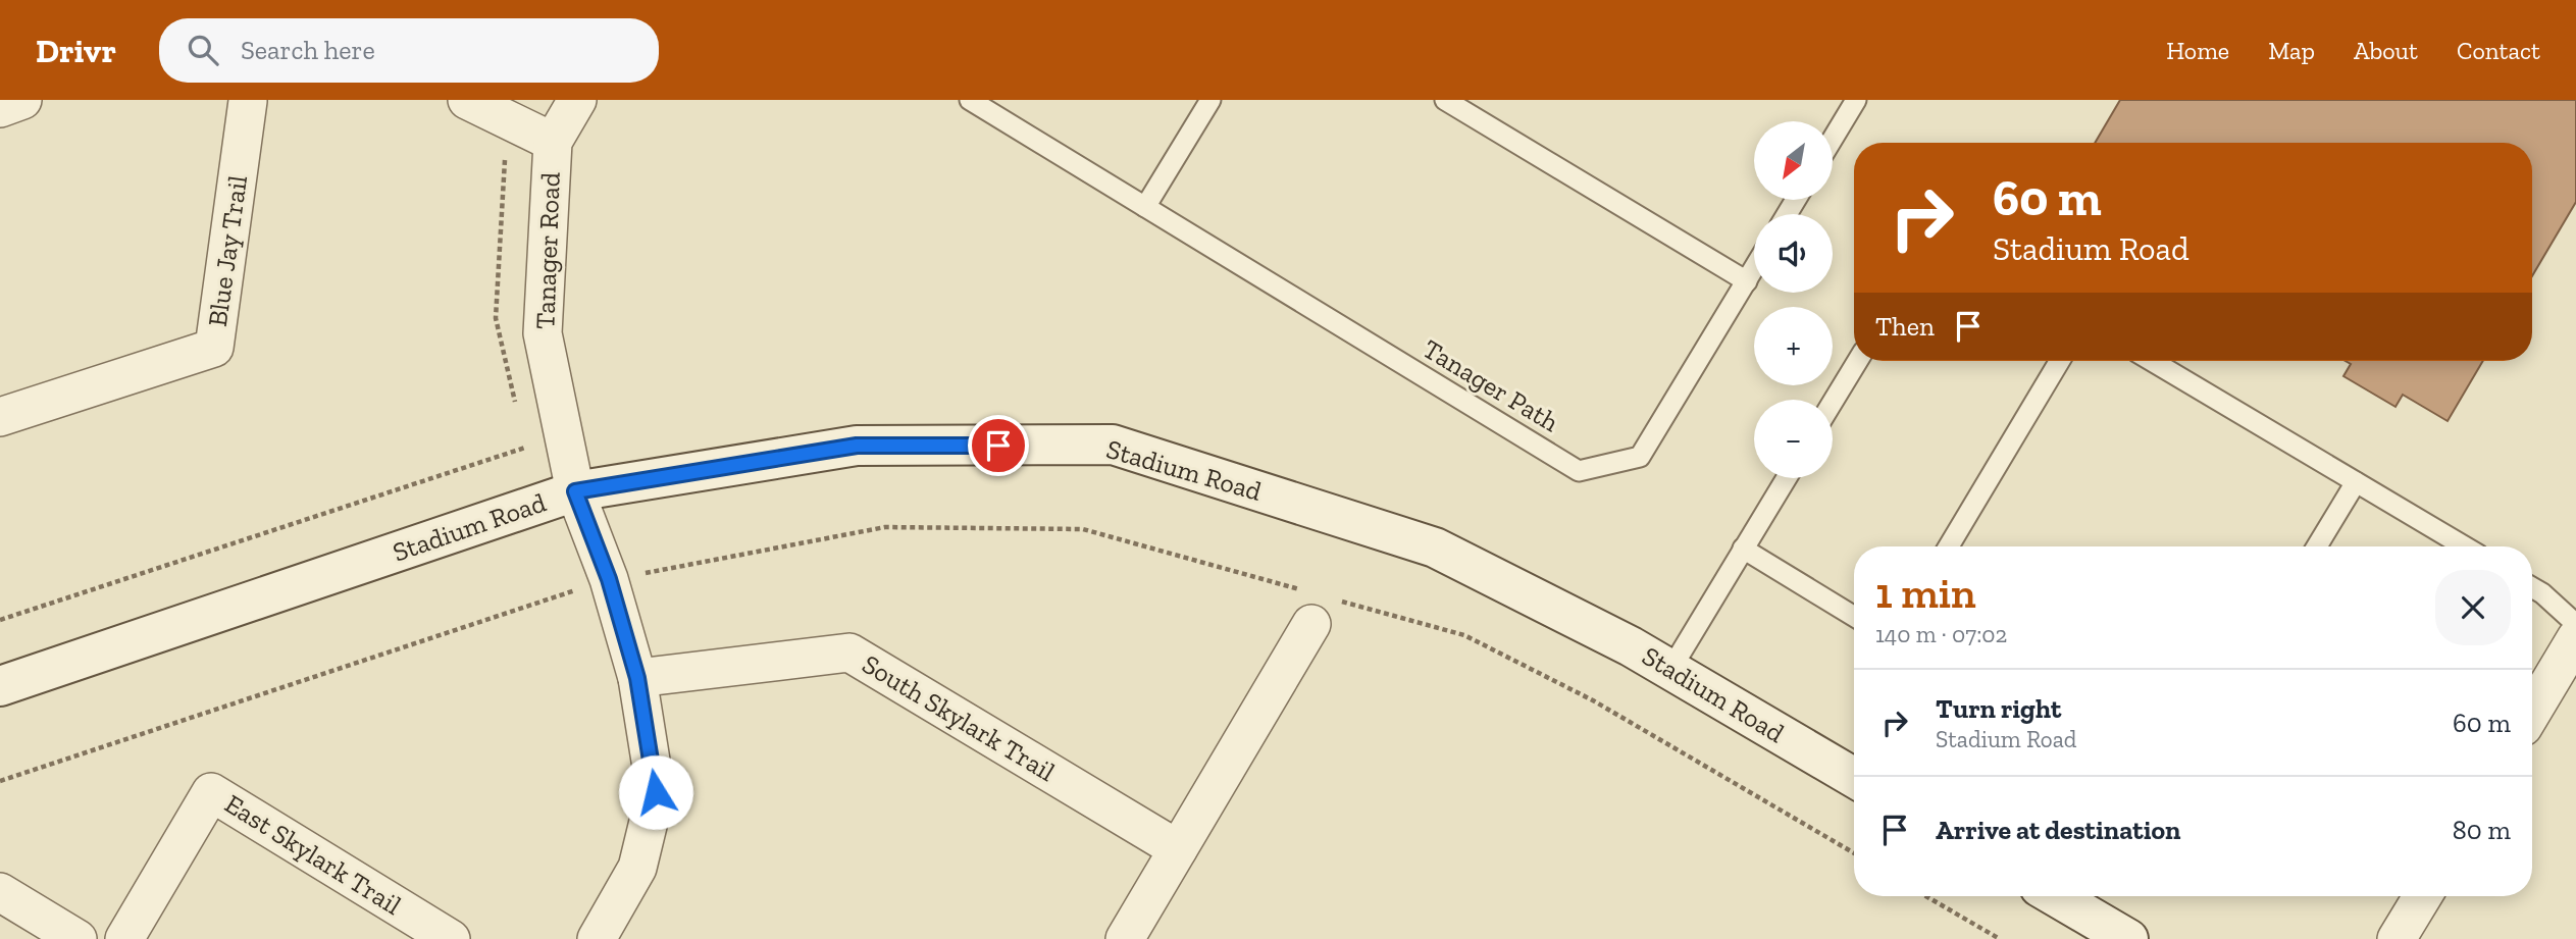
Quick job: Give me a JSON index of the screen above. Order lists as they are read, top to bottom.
{
  "streets": {
    "street": [
      "Blue Jay Trail",
      "Tanager Road",
      "Stadium Road",
      "South Skylark Trail",
      "East Skylark Trail"
    ],
    "lane": ["Tanager Path"]
  },
  "crossings": [
    ["Tanager Road", "Stadium Road"],
    ["Tanager Road", "South Skylark Trail"]
  ],
  "north": "bottom left",
  "page": {
    "header": "Drivr",
    "search": "Search here",
    "nav": [
      "Home",
      "Map",
      "About",
      "Contact"
    ],
    "map_buttons": ["+", "−"],
    "turn": ["60 m", "Stadium Road"],
    "then": "Then",
    "heading": ["1 min", "140 m · 07:02"],
    "list": [
      {
        "name": "Turn right",
        "note": "Stadium Road",
        "value": "60 m"
      },
      {
        "name": "Arrive at destination",
        "value": "80 m"
      }
    ]
  }
}
